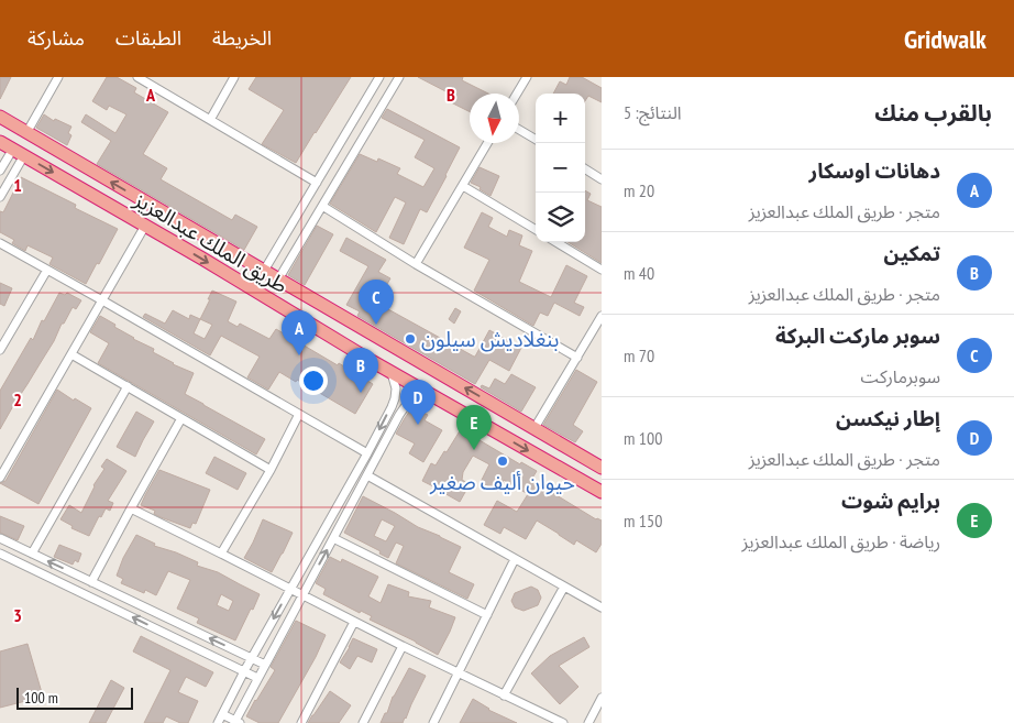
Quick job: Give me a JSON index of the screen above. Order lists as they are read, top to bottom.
{
  "streets": {
    "highway": ["طريق الملك عبدالعزيز"]
  },
  "places": ["بنغلاديش سيلون", "حيوان أليف صغير"],
  "scale_bar": "100 m",
  "north": "bottom",
  "page": {
    "header": "Gridwalk",
    "nav": ["الخريطة", "الطبقات", "مشاركة"],
    "heading": ["بالقرب منك", "النتائج: 5"],
    "map_buttons": ["+", "−"],
    "list": [
      {
        "mark": "A",
        "name": "دهانات اوسكار",
        "note": "متجر · طريق الملك عبدالعزيز",
        "value": "20 m"
      },
      {
        "mark": "B",
        "name": "تمكين",
        "note": "متجر · طريق الملك عبدالعزيز",
        "value": "40 m"
      },
      {
        "mark": "C",
        "name": "سوبر ماركت البركة",
        "note": "سوبرماركت",
        "value": "70 m"
      },
      {
        "mark": "D",
        "name": "إطار نيكسن",
        "note": "متجر · طريق الملك عبدالعزيز",
        "value": "100 m"
      },
      {
        "mark": "E",
        "name": "برايم شوت",
        "note": "رياضة · طريق الملك عبدالعزيز",
        "value": "150 m"
      }
    ],
    "pins": [
      "C",
      "A",
      "B",
      "D",
      "E"
    ],
    "scale": "100 m"
  },
  "grid": {
    "columns": ["A", "B"],
    "rows": ["1", "2", "3"]
  }
}
